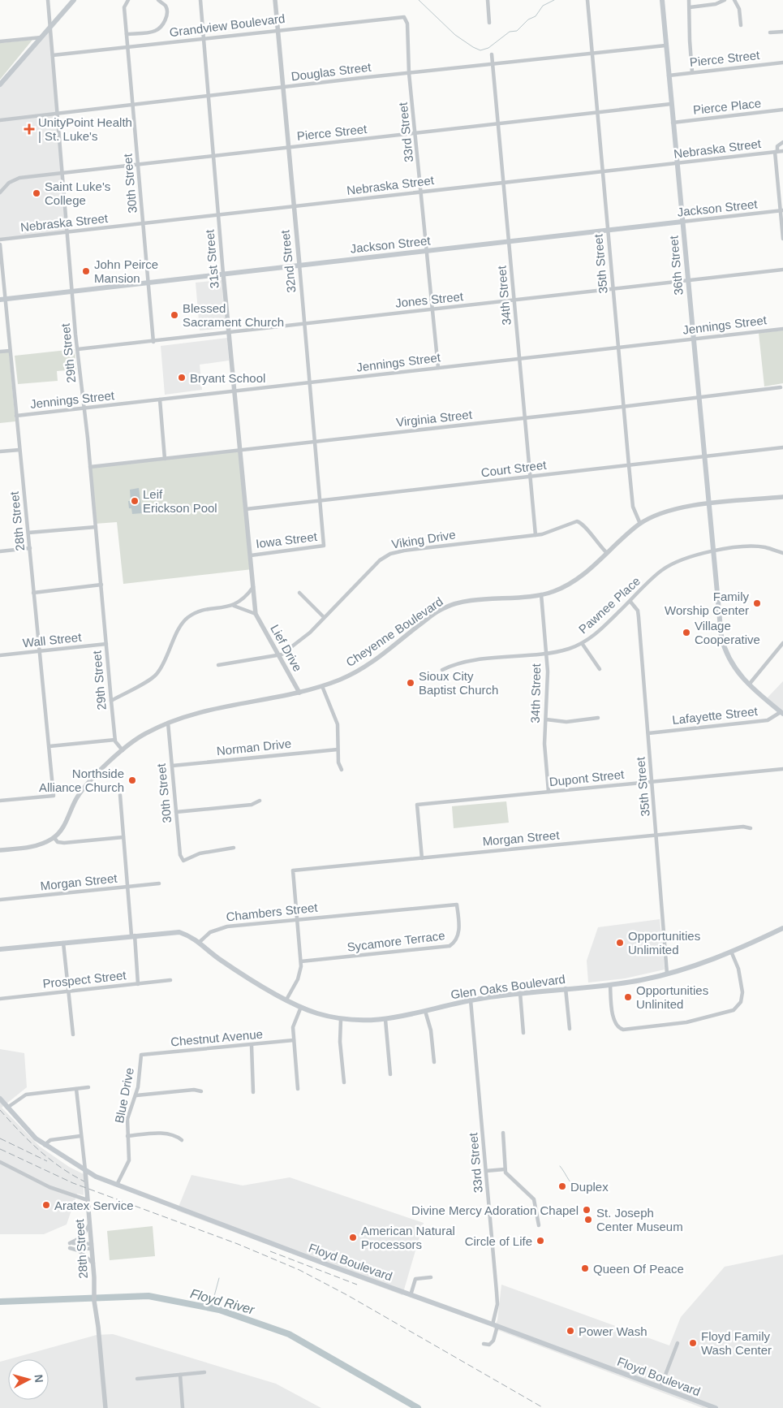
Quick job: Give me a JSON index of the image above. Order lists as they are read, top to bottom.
{
  "streets": {
    "main road": [
      "Jackson Street",
      "36th Street",
      "Glen Oaks Boulevard",
      "Floyd Boulevard"
    ],
    "street": [
      "Grandview Boulevard",
      "Pierce Street",
      "Douglas Street",
      "Pierce Place",
      "33rd Street",
      "Nebraska Street",
      "30th Street",
      "31st Street",
      "32nd Street",
      "35th Street",
      "34th Street",
      "Jones Street",
      "Jennings Street",
      "29th Street",
      "Virginia Street",
      "Court Street",
      "28th Street",
      "Viking Drive",
      "Iowa Street",
      "Pawnee Place",
      "Cheyenne Boulevard",
      "Wall Street",
      "Lief Drive",
      "Lafayette Street",
      "Norman Drive",
      "Dupont Street",
      "Morgan Street",
      "Chambers Street",
      "Sycamore Terrace",
      "Prospect Street",
      "Chestnut Avenue",
      "Blue Drive"
    ]
  },
  "crossings": [
    ["Grandview Boulevard", "33rd Street"],
    ["Grandview Boulevard", "30th Street"],
    ["Grandview Boulevard", "31st Street"],
    ["Grandview Boulevard", "32nd Street"],
    ["Grandview Boulevard", "29th Street"],
    ["Pierce Street", "33rd Street"],
    ["Pierce Street", "30th Street"],
    ["Pierce Street", "31st Street"],
    ["Pierce Street", "32nd Street"],
    ["Pierce Street", "35th Street"],
    ["Pierce Street", "36th Street"],
    ["Pierce Street", "34th Street"],
    ["Pierce Street", "29th Street"],
    ["Douglas Street", "33rd Street"],
    ["Douglas Street", "30th Street"],
    ["Douglas Street", "31st Street"],
    ["Douglas Street", "32nd Street"],
    ["Douglas Street", "35th Street"],
    ["Douglas Street", "36th Street"],
    ["Douglas Street", "34th Street"],
    ["Douglas Street", "29th Street"],
    ["Pierce Place", "36th Street"],
    ["33rd Street", "Nebraska Street"],
    ["33rd Street", "Jackson Street"],
    ["33rd Street", "Jones Street"],
    ["33rd Street", "Jennings Street"],
    ["33rd Street", "Glen Oaks Boulevard"],
    ["33rd Street", "Floyd Boulevard"],
    ["Nebraska Street", "30th Street"],
    ["Nebraska Street", "31st Street"],
    ["Nebraska Street", "32nd Street"],
    ["Nebraska Street", "35th Street"],
    ["Nebraska Street", "36th Street"],
    ["Nebraska Street", "34th Street"],
    ["Nebraska Street", "29th Street"],
    ["30th Street", "Jackson Street"],
    ["30th Street", "Jones Street"],
    ["30th Street", "Cheyenne Boulevard"],
    ["30th Street", "Norman Drive"],
    ["Jackson Street", "31st Street"],
    ["Jackson Street", "32nd Street"],
    ["Jackson Street", "35th Street"],
    ["Jackson Street", "36th Street"],
    ["Jackson Street", "34th Street"],
    ["Jackson Street", "29th Street"],
    ["Jackson Street", "28th Street"],
    ["31st Street", "Jones Street"],
    ["31st Street", "Jennings Street"],
    ["31st Street", "Virginia Street"],
    ["31st Street", "Court Street"],
    ["31st Street", "Iowa Street"],
    ["31st Street", "Lief Drive"],
    ["32nd Street", "Jones Street"],
    ["32nd Street", "Jennings Street"],
    ["32nd Street", "Virginia Street"],
    ["32nd Street", "Court Street"],
    ["32nd Street", "Iowa Street"],
    ["35th Street", "Jones Street"],
    ["35th Street", "Jennings Street"],
    ["35th Street", "Virginia Street"],
    ["35th Street", "Court Street"],
    ["35th Street", "Pawnee Place"],
    ["35th Street", "Cheyenne Boulevard"],
    ["35th Street", "Lafayette Street"],
    ["35th Street", "Dupont Street"],
    ["35th Street", "Morgan Street"],
    ["35th Street", "Glen Oaks Boulevard"],
    ["36th Street", "Jones Street"],
    ["36th Street", "Jennings Street"],
    ["36th Street", "Virginia Street"],
    ["36th Street", "Court Street"],
    ["36th Street", "Pawnee Place"],
    ["36th Street", "Cheyenne Boulevard"],
    ["36th Street", "Lafayette Street"],
    ["34th Street", "Jones Street"],
    ["34th Street", "Jennings Street"],
    ["34th Street", "Virginia Street"],
    ["34th Street", "Court Street"],
    ["34th Street", "Viking Drive"],
    ["34th Street", "Pawnee Place"],
    ["34th Street", "Cheyenne Boulevard"],
    ["34th Street", "Dupont Street"],
    ["Jones Street", "29th Street"],
    ["Jennings Street", "29th Street"],
    ["Jennings Street", "28th Street"],
    ["29th Street", "Virginia Street"],
    ["29th Street", "Cheyenne Boulevard"],
    ["29th Street", "Wall Street"],
    ["28th Street", "Wall Street"],
    ["28th Street", "Floyd Boulevard"],
    ["Viking Drive", "Cheyenne Boulevard"],
    ["Viking Drive", "Lief Drive"],
    ["Cheyenne Boulevard", "Lief Drive"],
    ["Dupont Street", "Morgan Street"],
    ["Morgan Street", "Chambers Street"],
    ["Chambers Street", "Sycamore Terrace"],
    ["Chambers Street", "Glen Oaks Boulevard"],
    ["Chestnut Avenue", "Blue Drive"],
    ["Blue Drive", "Floyd Boulevard"]
  ],
  "water": ["Floyd River"],
  "places": {
    "health": ["UnityPoint Health | St. Luke's"],
    "other": [
      "Saint Luke's College",
      "John Peirce Mansion",
      "Blessed Sacrament Church",
      "Bryant School",
      "Leif Erickson Pool",
      "Family Worship Center",
      "Village Cooperative",
      "Sioux City Baptist Church",
      "Northside Alliance Church",
      "Opportunities Unlimited",
      "Opportunities Unlinited",
      "Duplex",
      "Aratex Service",
      "Divine Mercy Adoration Chapel",
      "St. Joseph Center Museum",
      "American Natural Processors",
      "Circle of Life",
      "Queen Of Peace",
      "Power Wash",
      "Floyd Family Wash Center"
    ]
  },
  "north": "right"
}
